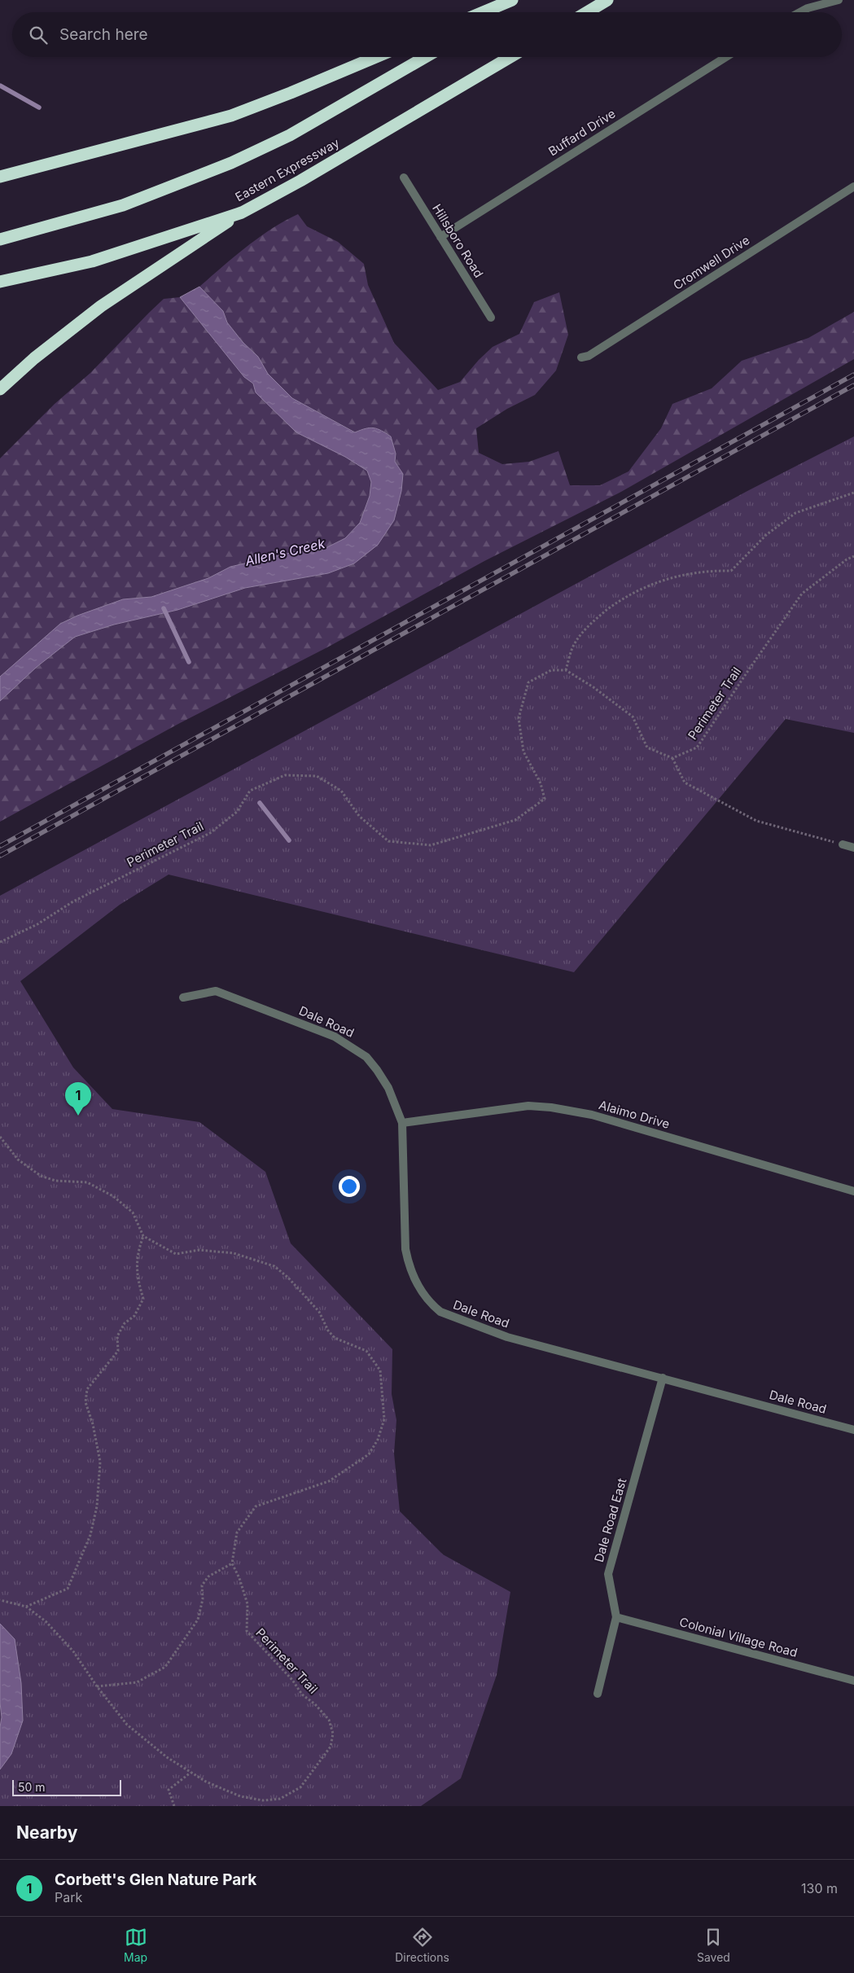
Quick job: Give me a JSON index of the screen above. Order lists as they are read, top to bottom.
{
  "streets": {
    "highway": ["Eastern Expressway"],
    "street": [
      "Buffard Drive",
      "Hillsboro Road",
      "Cromwell Drive",
      "Dale Road",
      "Alaimo Drive",
      "Dale Road East",
      "Colonial Village Road"
    ],
    "path": ["Perimeter Trail"]
  },
  "crossings": [
    ["Buffard Drive", "Hillsboro Road"],
    ["Dale Road", "Alaimo Drive"],
    ["Dale Road", "Dale Road East"],
    ["Dale Road East", "Colonial Village Road"]
  ],
  "water": ["Allen's Creek"],
  "scale_bar": "50 m",
  "page": {
    "search": "Search here",
    "pins": "1",
    "scale": "50 m",
    "heading": "Nearby",
    "list": [
      {
        "mark": "1",
        "name": "Corbett's Glen Nature Park",
        "note": "Park",
        "value": "130 m"
      }
    ],
    "nav": ["Map", "Directions", "Saved"]
  }
}
